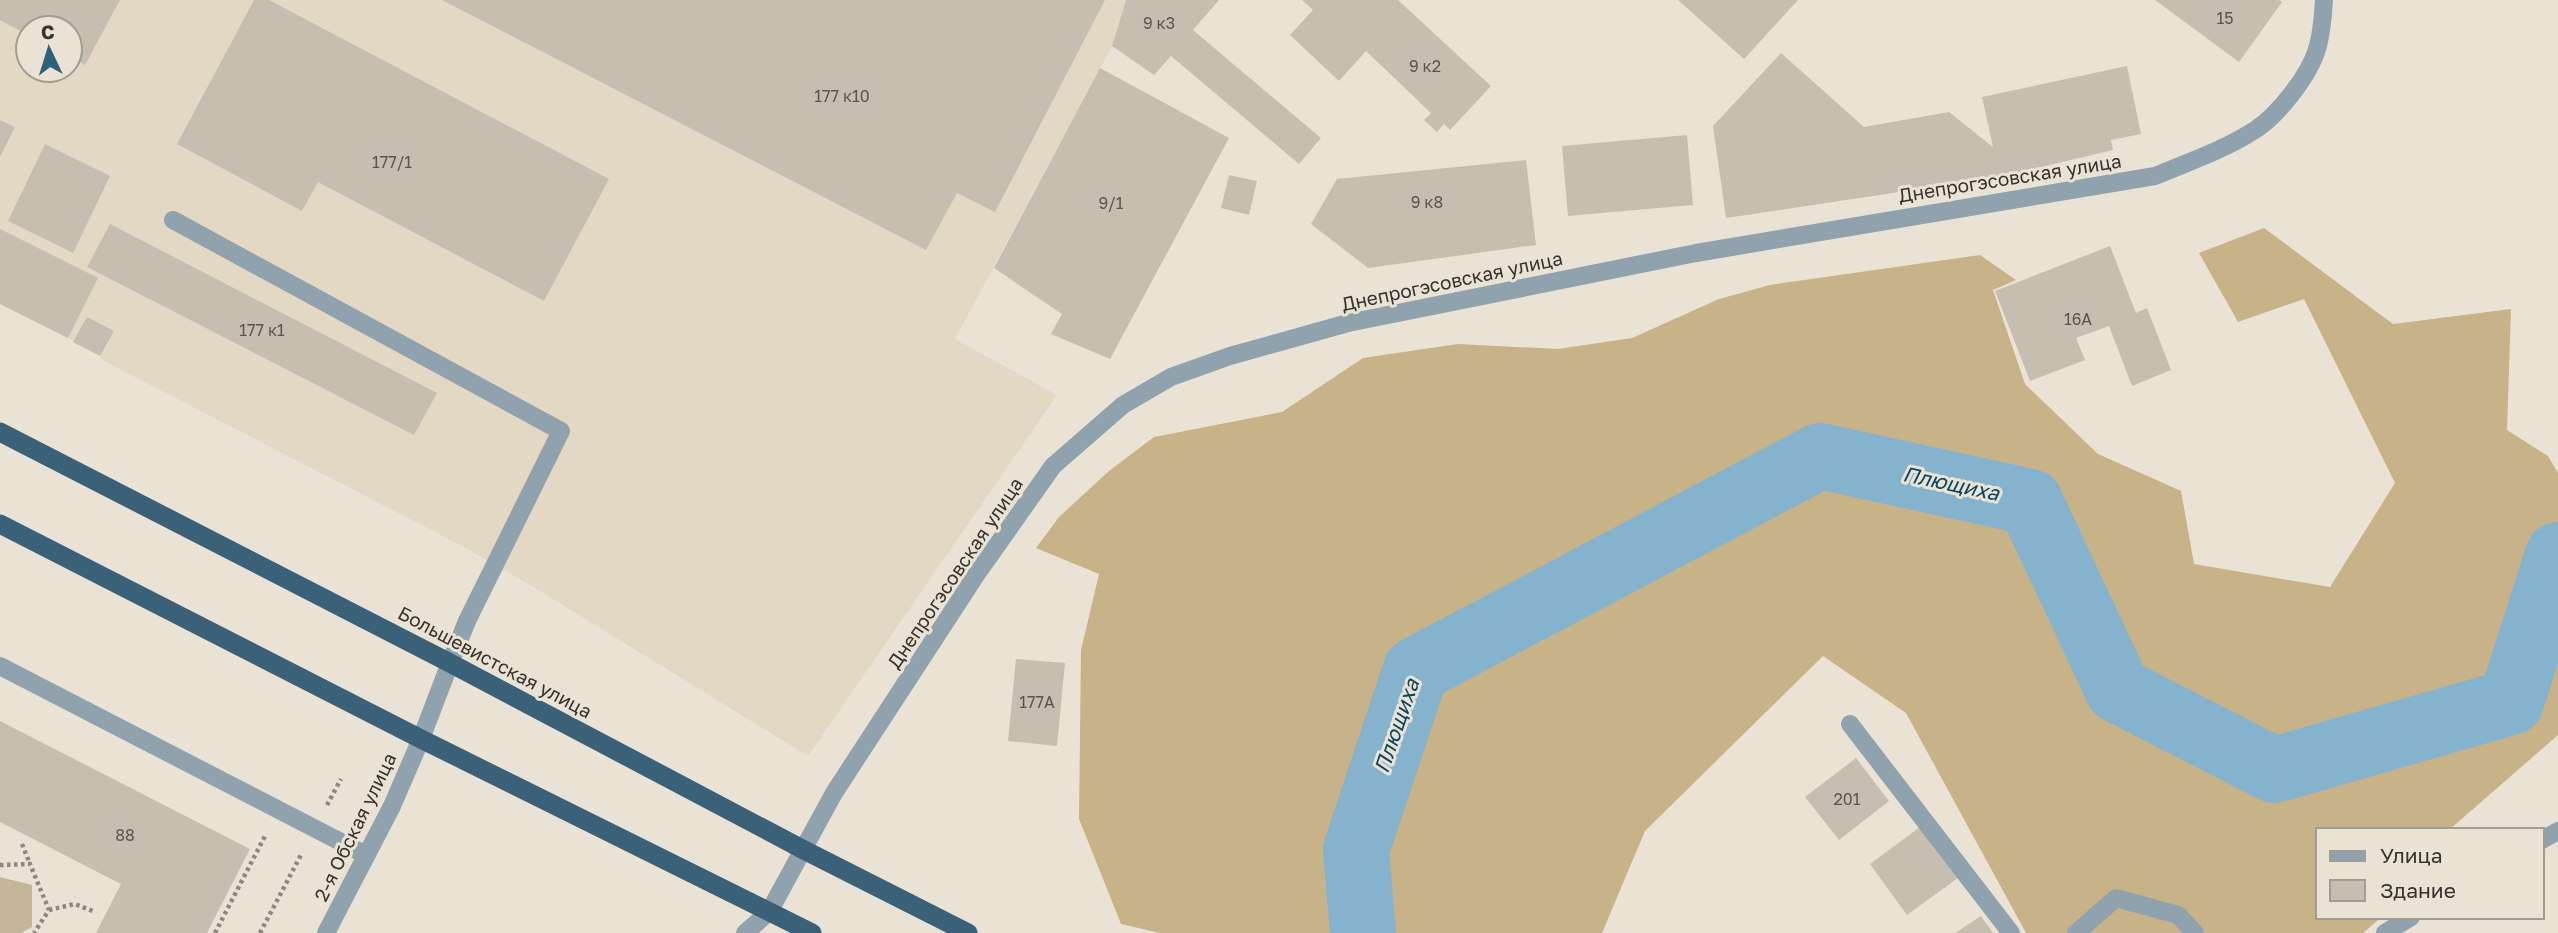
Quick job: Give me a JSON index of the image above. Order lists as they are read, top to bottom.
{
  "streets": {
    "highway": ["Большевистская улица"],
    "street": ["Днепрогэсовская улица", "2-я Обская улица"]
  },
  "crossings": [
    ["Днепрогэсовская улица", "Большевистская улица"],
    ["Большевистская улица", "2-я Обская улица"]
  ],
  "water": ["Плющиха"],
  "house_numbers": [
    "15",
    "9 к3",
    "9 к2",
    "177 к10",
    "177/1",
    "9 к8",
    "9/1",
    "16А",
    "177 к1",
    "177А",
    "201",
    "88"
  ],
  "legend": ["Улица", "Здание"],
  "north": "top"
}
